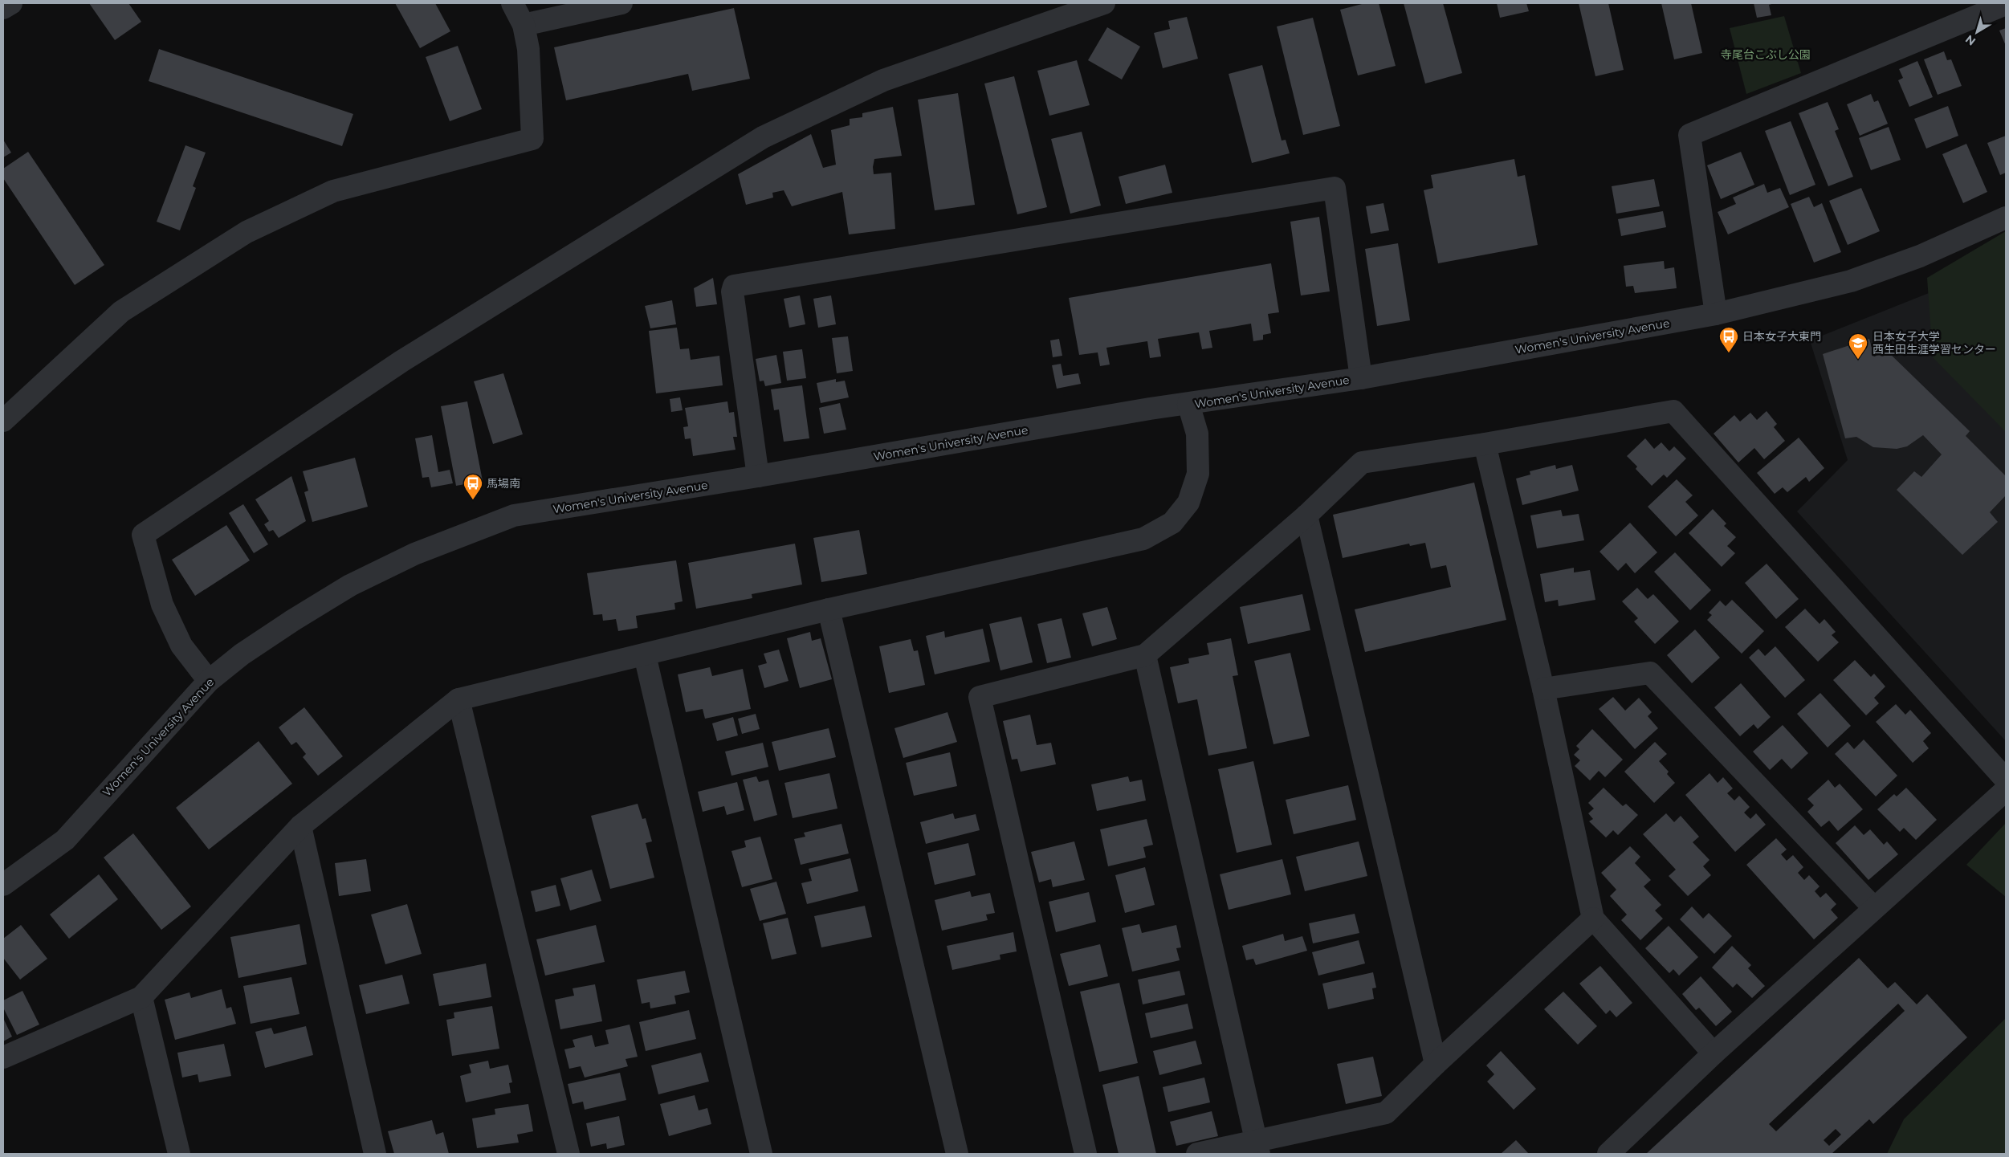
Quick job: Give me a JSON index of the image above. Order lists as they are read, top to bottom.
{
  "streets": {
    "street": ["Women's University Avenue"]
  },
  "parks": ["寺尾台こぶし公園"],
  "places": {
    "bus stop": ["日本女子大東門", "馬場南"],
    "school or university": ["日本女子大学 西生田生涯学習センター"]
  },
  "north": "bottom left"
}
